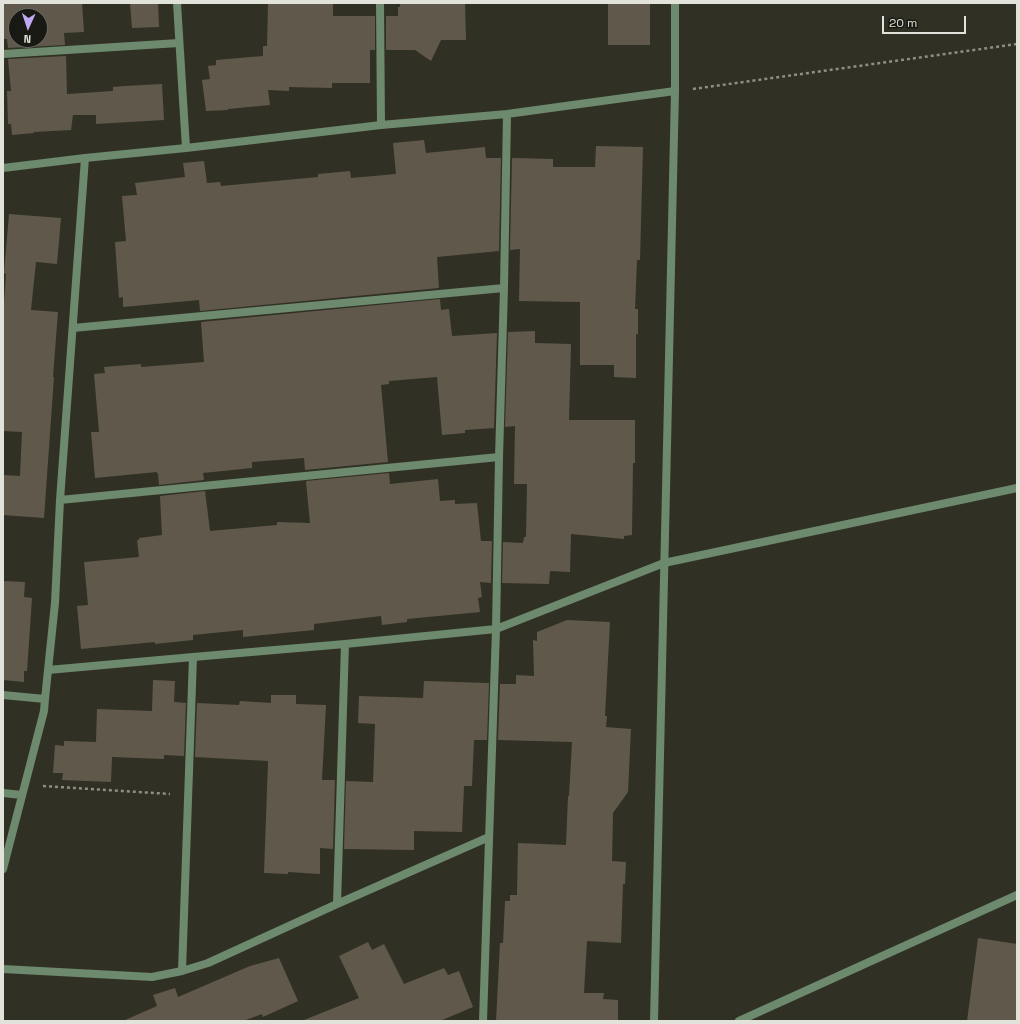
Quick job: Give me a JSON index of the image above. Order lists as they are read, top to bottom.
{
  "scale_bar": "20 m",
  "north": "bottom"
}
